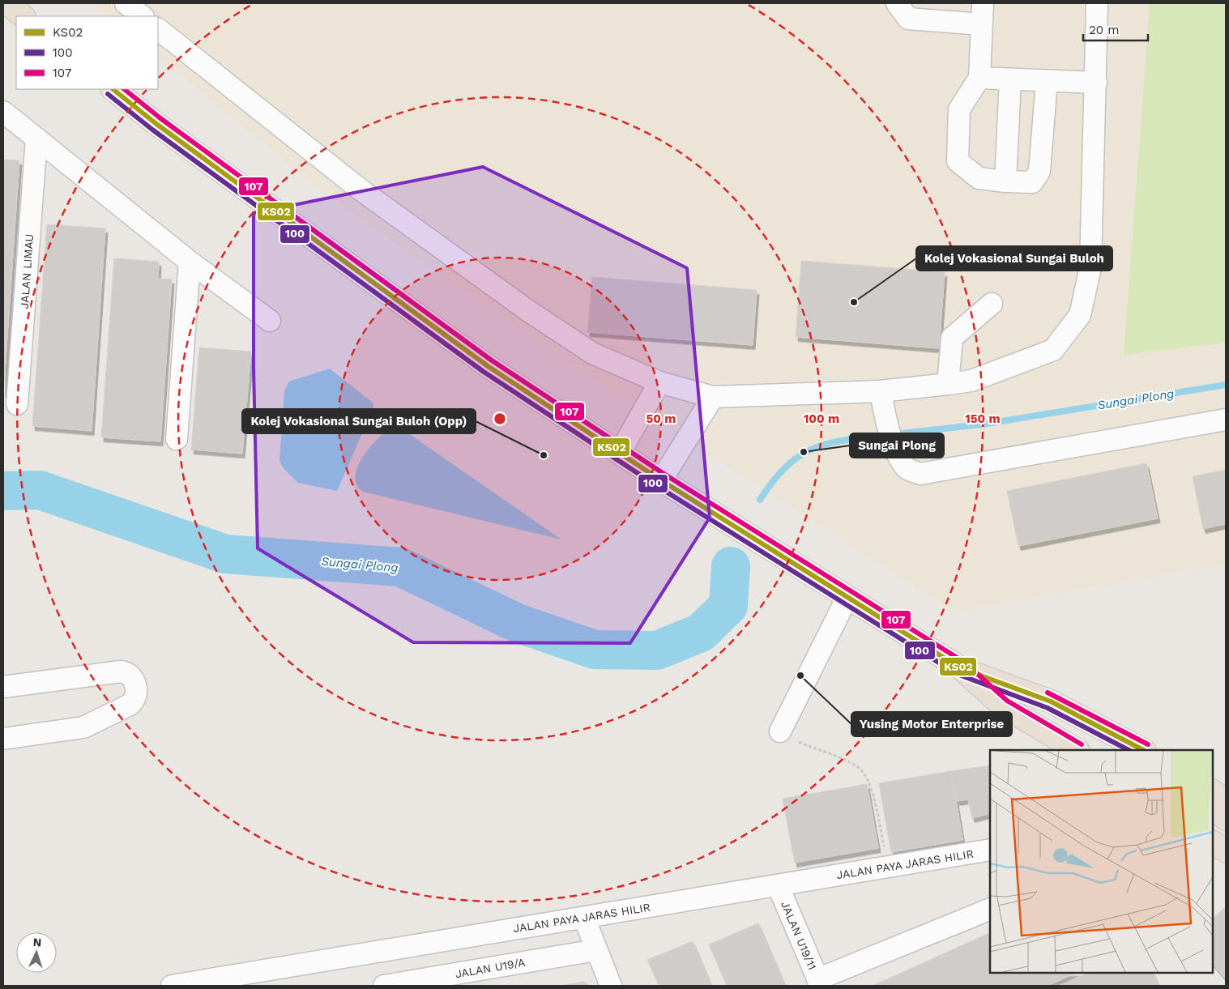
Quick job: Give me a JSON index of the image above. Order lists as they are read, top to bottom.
{
  "streets": {
    "street": [
      "JALAN LIMAU",
      "JALAN PAYA JARAS HILIR",
      "JALAN U19/11",
      "JALAN U19/A"
    ]
  },
  "crossings": [
    ["JALAN PAYA JARAS HILIR", "JALAN U19/11"]
  ],
  "water": ["Sungai Plong"],
  "places": [
    "Kolej Vokasional Sungai Buloh",
    "Sungai Plong",
    "Kolej Vokasional Sungai Buloh (Opp)",
    "Yusing Motor Enterprise"
  ],
  "lines": ["transit line KS02", "transit line 107", "transit line 100"],
  "legend": ["KS02", "100", "107"],
  "scale_bar": "20 m",
  "north": "top",
  "rings": ["50 m", "100 m", "150 m"]
}
